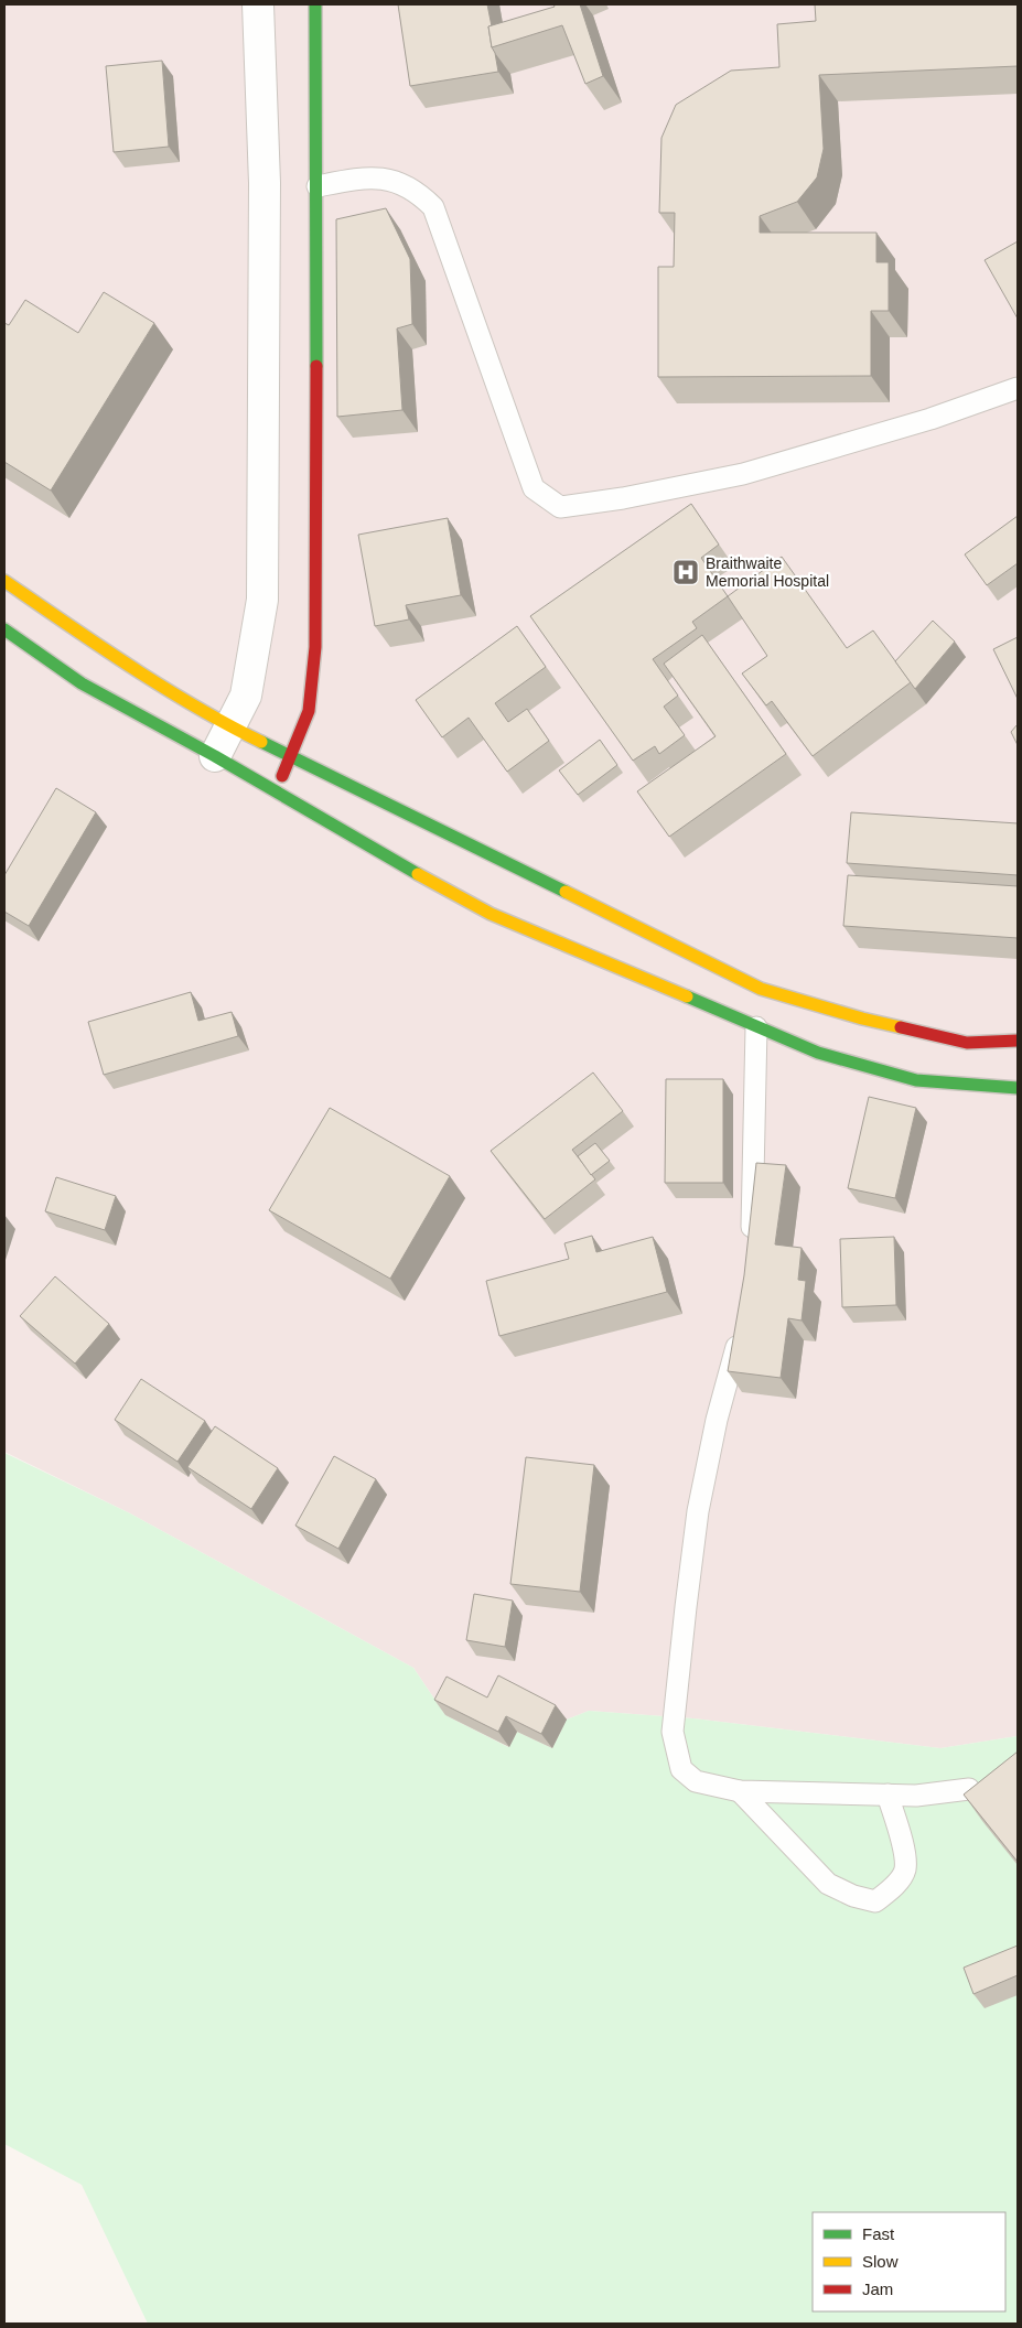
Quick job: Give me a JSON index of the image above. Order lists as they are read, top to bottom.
{
  "places": {
    "hospital": ["Braithwaite Memorial Hospital"]
  },
  "legend": ["Fast", "Slow", "Jam"]
}
